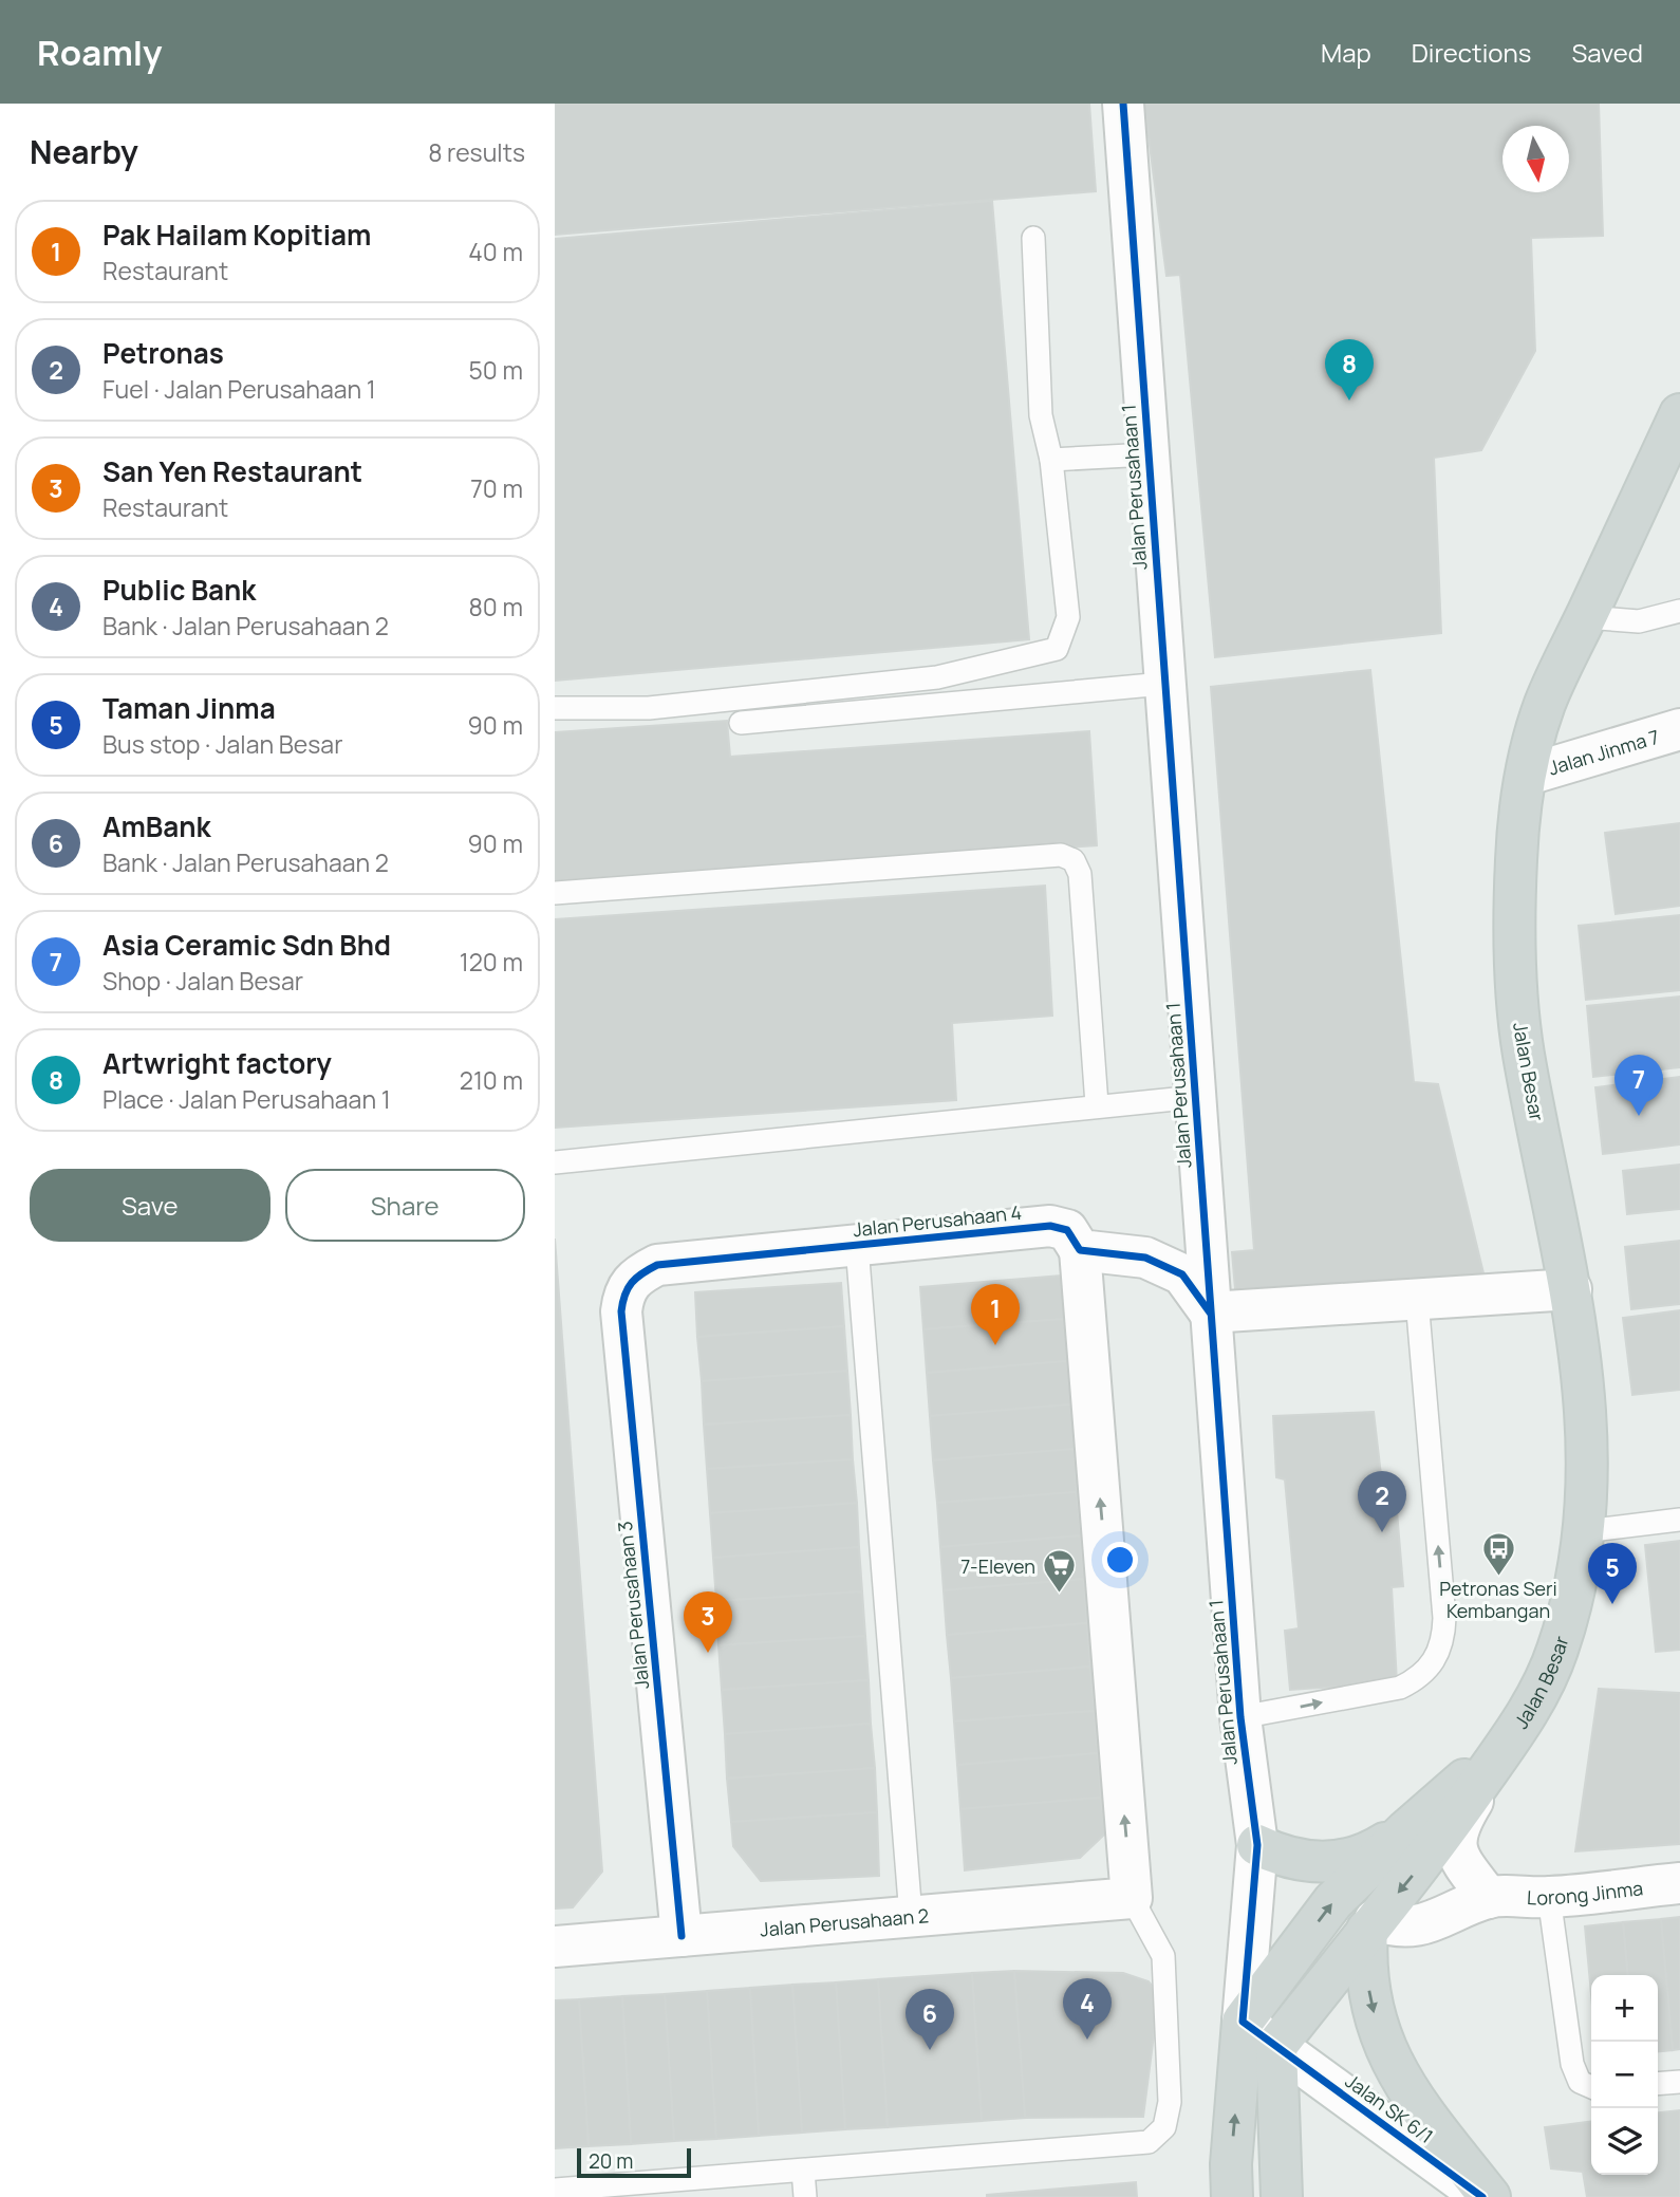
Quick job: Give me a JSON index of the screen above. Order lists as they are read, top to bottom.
{
  "streets": {
    "main road": ["Jalan Besar"],
    "street": [
      "Jalan Perusahaan 1",
      "Jalan Jinma 7",
      "Jalan Perusahaan 4",
      "Jalan Perusahaan 3",
      "Lorong Jinma",
      "Jalan Perusahaan 2",
      "Jalan SK 6/1"
    ]
  },
  "crossings": [
    ["Jalan Perusahaan 1", "Jalan Besar"],
    ["Jalan Jinma 7", "Jalan Besar"],
    ["Jalan Besar", "Lorong Jinma"],
    ["Jalan Besar", "Jalan SK 6/1"],
    ["Jalan Perusahaan 4", "Jalan Perusahaan 3"],
    ["Jalan Perusahaan 3", "Jalan Perusahaan 2"]
  ],
  "places": {
    "bus stop": ["Petronas Seri Kembangan"],
    "supermarket": ["7-Eleven"]
  },
  "scale_bar": "20 m",
  "north": "bottom",
  "page": {
    "header": "Roamly",
    "nav": ["Map", "Directions", "Saved"],
    "heading": ["Nearby", "8 results"],
    "list": [
      {
        "mark": "1",
        "name": "Pak Hailam Kopitiam",
        "note": "Restaurant",
        "value": "40 m"
      },
      {
        "mark": "2",
        "name": "Petronas",
        "note": "Fuel · Jalan Perusahaan 1",
        "value": "50 m"
      },
      {
        "mark": "3",
        "name": "San Yen Restaurant",
        "note": "Restaurant",
        "value": "70 m"
      },
      {
        "mark": "4",
        "name": "Public Bank",
        "note": "Bank · Jalan Perusahaan 2",
        "value": "80 m"
      },
      {
        "mark": "5",
        "name": "Taman Jinma",
        "note": "Bus stop · Jalan Besar",
        "value": "90 m"
      },
      {
        "mark": "6",
        "name": "AmBank",
        "note": "Bank · Jalan Perusahaan 2",
        "value": "90 m"
      },
      {
        "mark": "7",
        "name": "Asia Ceramic Sdn Bhd",
        "note": "Shop · Jalan Besar",
        "value": "120 m"
      },
      {
        "mark": "8",
        "name": "Artwright factory",
        "note": "Place · Jalan Perusahaan 1",
        "value": "210 m"
      }
    ],
    "pins": [
      "8",
      "7",
      "1",
      "2",
      "5",
      "3",
      "4",
      "6"
    ],
    "buttons": ["Save", "Share"],
    "map_buttons": ["+", "−"],
    "scale": "20 m"
  }
}
